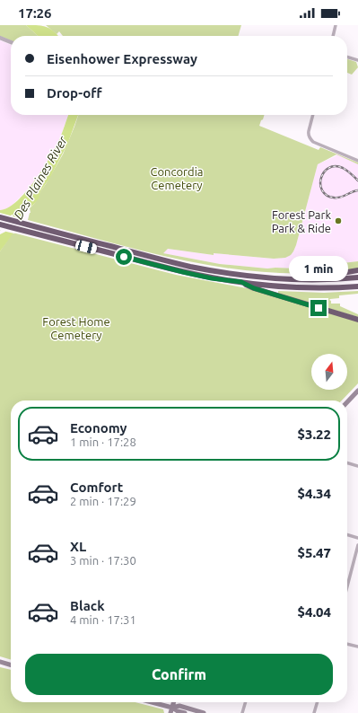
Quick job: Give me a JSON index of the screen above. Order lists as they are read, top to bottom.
{
  "water": ["Des Plaines River"],
  "parks": ["Concordia Cemetery", "Forest Home Cemetery"],
  "places": ["Forest Park Park & Ride"],
  "north": "top",
  "page": {
    "status": "17:26",
    "banner": ["Eisenhower Expressway", "Drop-off"],
    "bubble": "1 min",
    "list": [
      {
        "name": "Economy",
        "note": "1 min · 17:28",
        "value": "$3.22"
      },
      {
        "name": "Comfort",
        "note": "2 min · 17:29",
        "value": "$4.34"
      },
      {
        "name": "XL",
        "note": "3 min · 17:30",
        "value": "$5.47"
      },
      {
        "name": "Black",
        "note": "4 min · 17:31",
        "value": "$4.04"
      }
    ],
    "buttons": "Confirm"
  }
}
